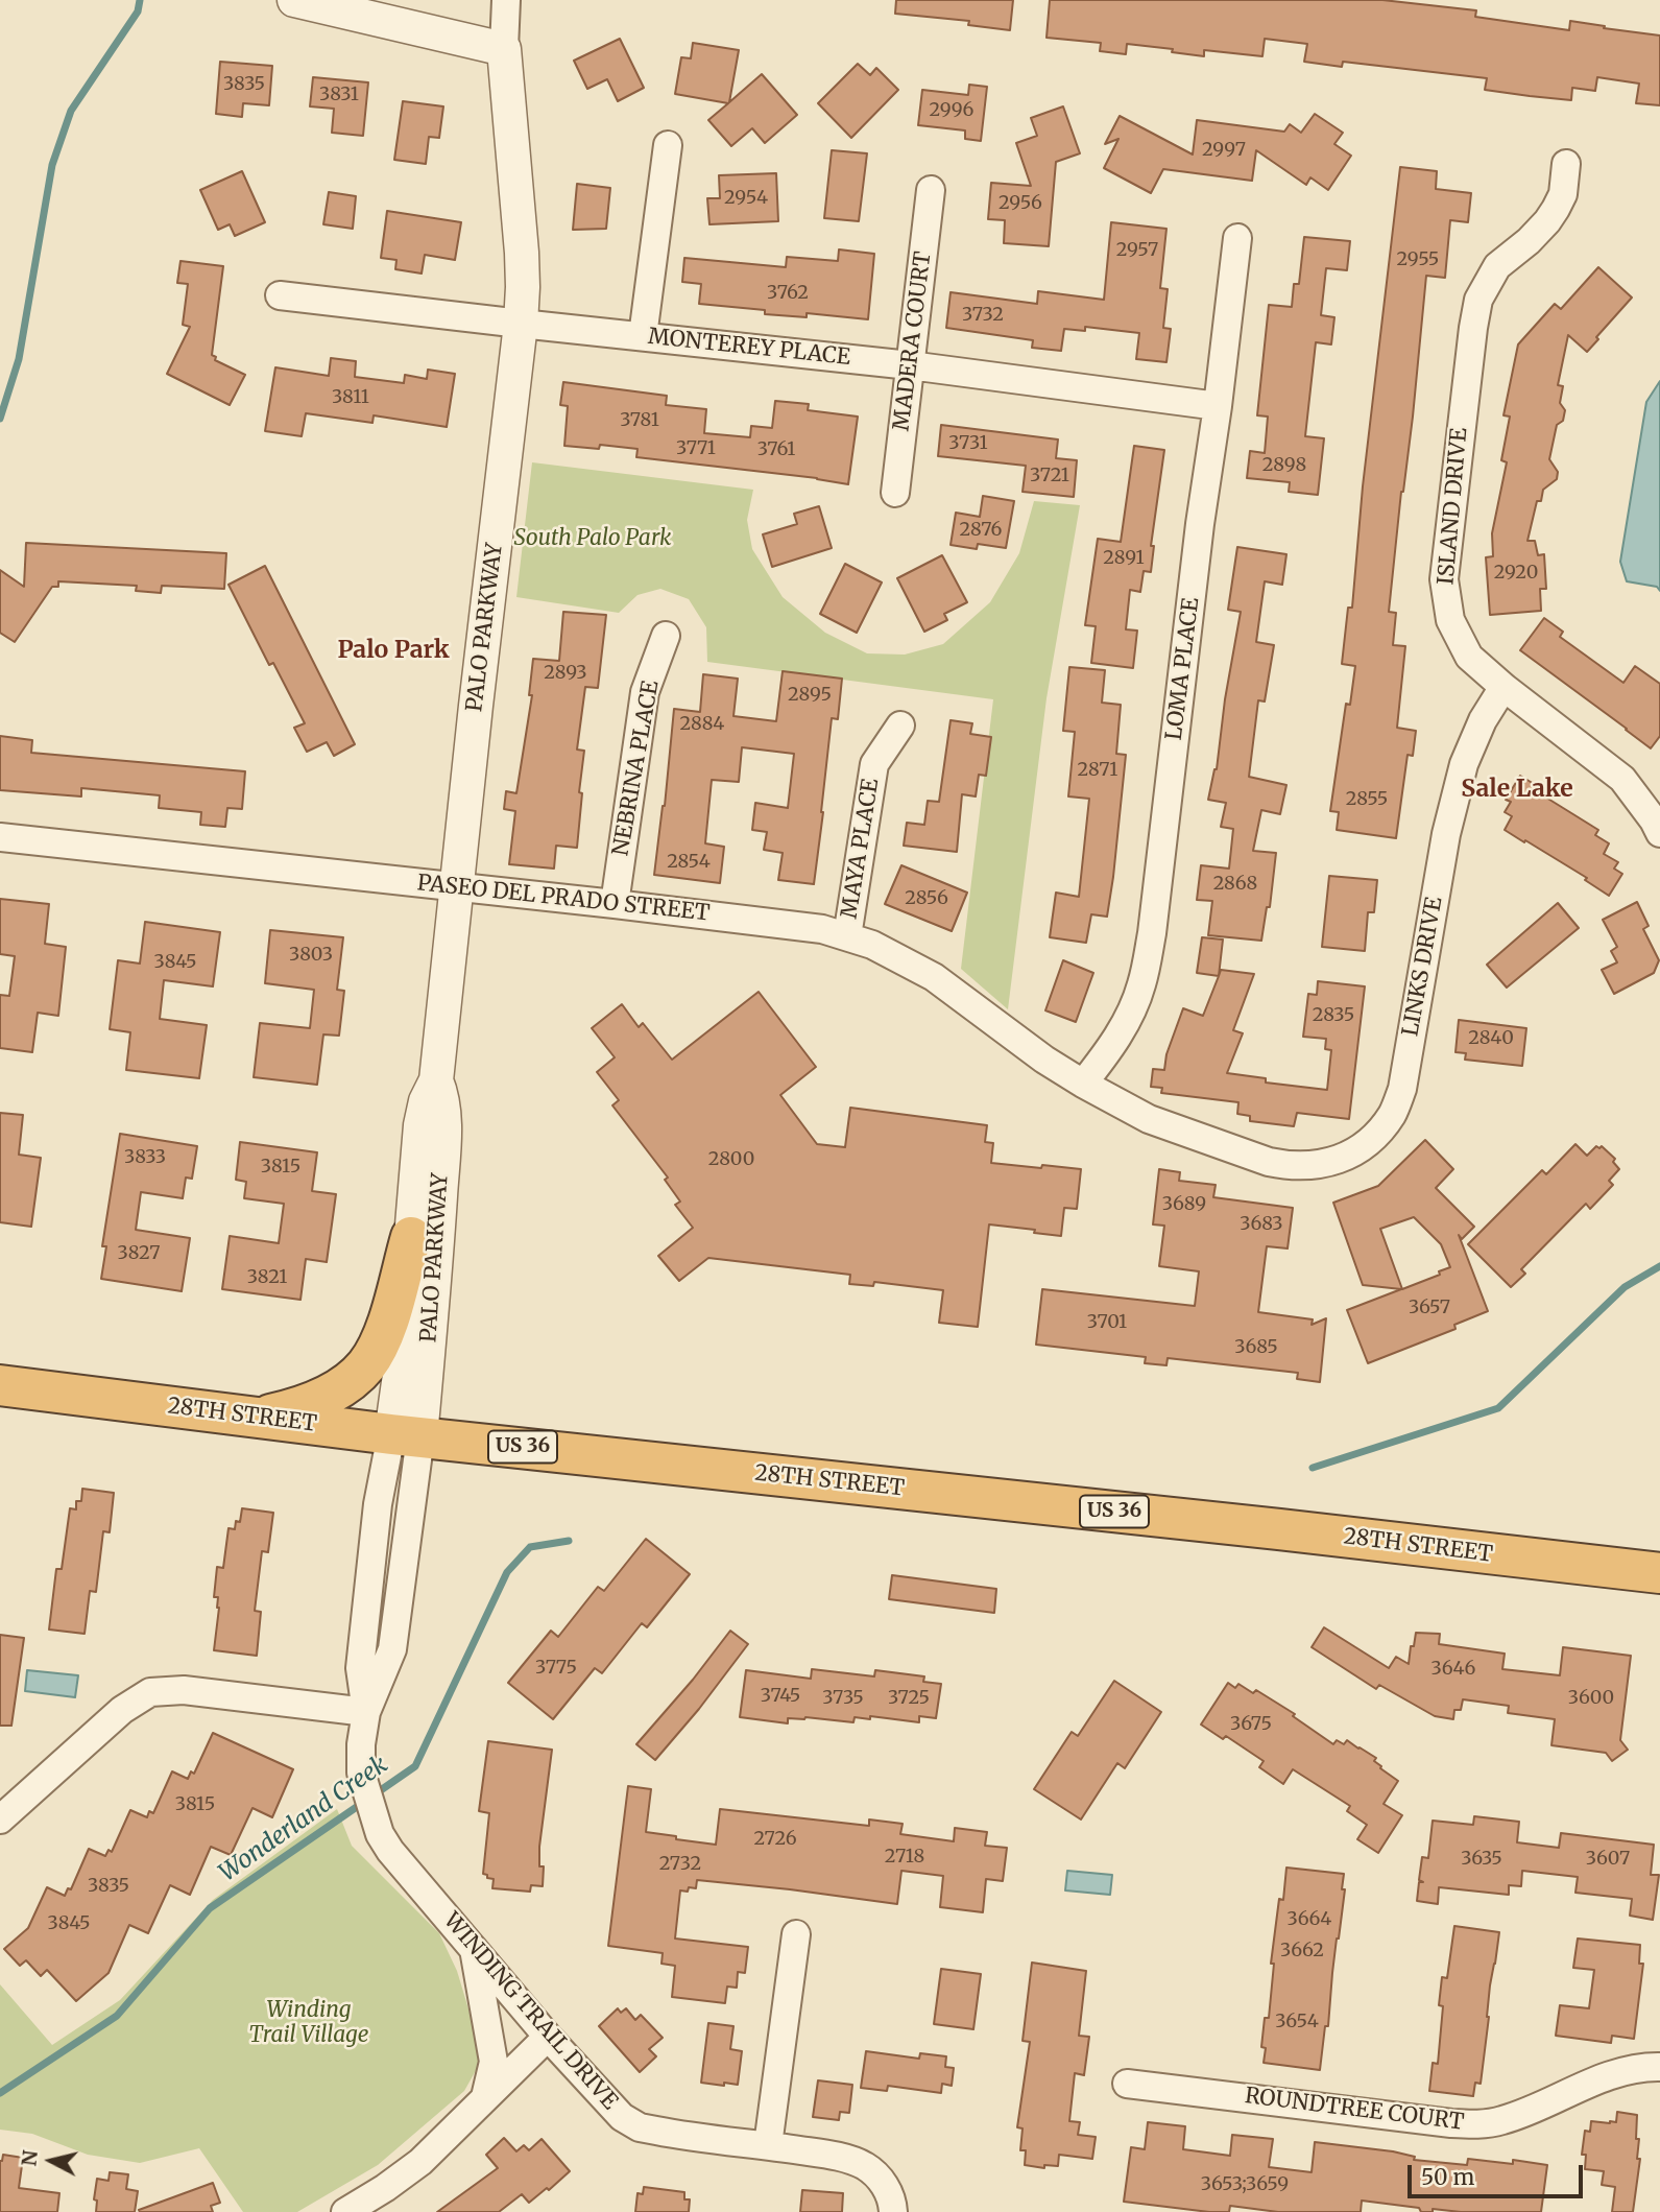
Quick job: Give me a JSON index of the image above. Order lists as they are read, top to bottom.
{
  "streets": {
    "highway": ["28TH STREET", "US 36"],
    "street": [
      "MADERA COURT",
      "MONTEREY PLACE",
      "ISLAND DRIVE",
      "PALO PARKWAY",
      "LOMA PLACE",
      "NEBRINA PLACE",
      "MAYA PLACE",
      "PASEO DEL PRADO STREET",
      "LINKS DRIVE",
      "WINDING TRAIL DRIVE",
      "ROUNDTREE COURT"
    ]
  },
  "crossings": [
    ["MADERA COURT", "MONTEREY PLACE"],
    ["MONTEREY PLACE", "PALO PARKWAY"],
    ["MONTEREY PLACE", "LOMA PLACE"],
    ["ISLAND DRIVE", "LINKS DRIVE"],
    ["PALO PARKWAY", "PASEO DEL PRADO STREET"],
    ["PALO PARKWAY", "28TH STREET"],
    ["PALO PARKWAY", "WINDING TRAIL DRIVE"],
    ["LOMA PLACE", "PASEO DEL PRADO STREET"],
    ["LOMA PLACE", "LINKS DRIVE"],
    ["NEBRINA PLACE", "PASEO DEL PRADO STREET"],
    ["MAYA PLACE", "PASEO DEL PRADO STREET"],
    ["PASEO DEL PRADO STREET", "LINKS DRIVE"],
    ["28TH STREET", "WINDING TRAIL DRIVE"]
  ],
  "districts": ["Palo Park", "Sale Lake"],
  "water": ["Wonderland Creek"],
  "parks": ["South Palo Park", "Winding Trail Village"],
  "house_numbers": [
    "3835",
    "3831",
    "2996",
    "2997",
    "2954",
    "2956",
    "2957",
    "2955",
    "3762",
    "3732",
    "3811",
    "3781",
    "3731",
    "3771",
    "3761",
    "2898",
    "3721",
    "2876",
    "2891",
    "2920",
    "2893",
    "2895",
    "2884",
    "2871",
    "2855",
    "2854",
    "2868",
    "2856",
    "3803",
    "3845",
    "2835",
    "2840",
    "3833",
    "2800",
    "3815",
    "3689",
    "3683",
    "3827",
    "3821",
    "3657",
    "3701",
    "3685",
    "3775",
    "3646",
    "3745",
    "3735",
    "3725",
    "3600",
    "3675",
    "3815",
    "2726",
    "2718",
    "3635",
    "3607",
    "2732",
    "3835",
    "3664",
    "3845",
    "3662",
    "3654",
    "3653;3659"
  ],
  "scale_bar": "50 m",
  "north": "left"
}
